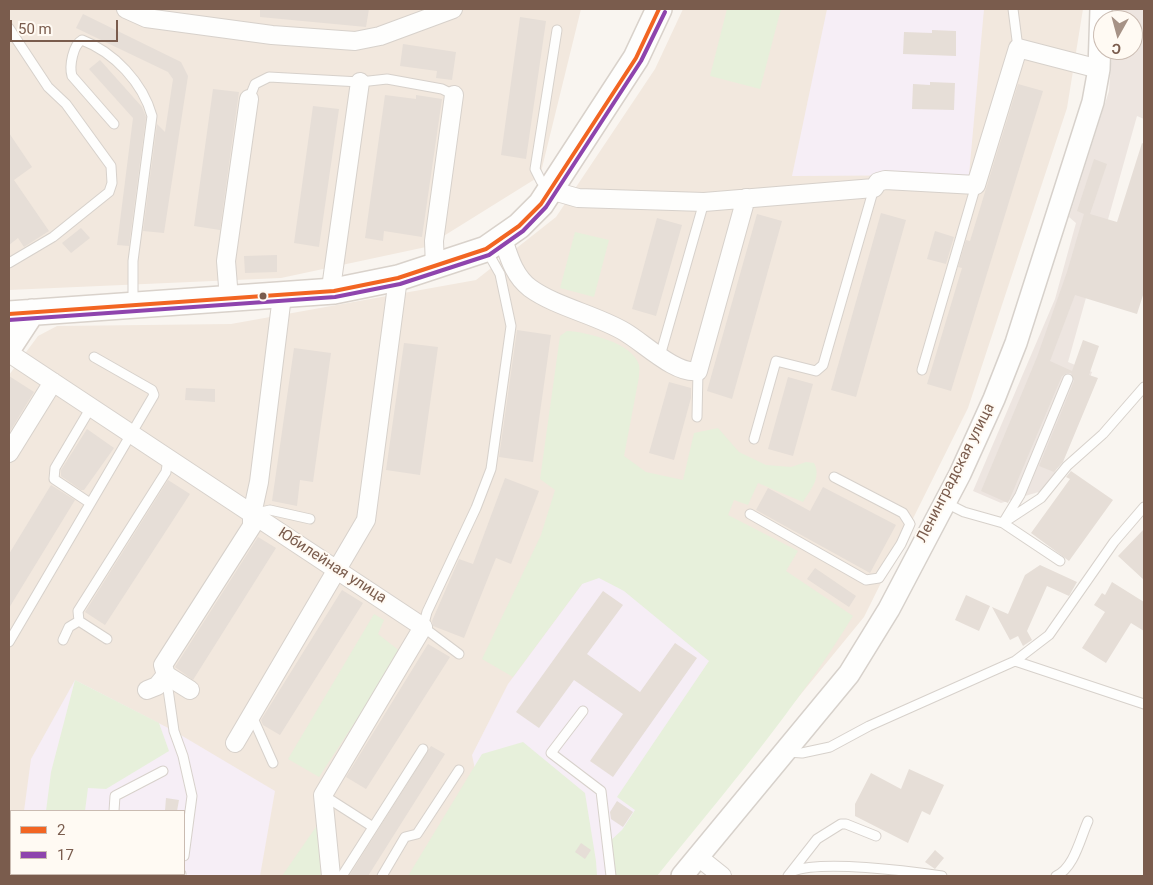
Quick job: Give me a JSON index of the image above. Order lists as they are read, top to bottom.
{
  "streets": {
    "street": ["Ленинградская улица", "Юбилейная улица"]
  },
  "lines": ["transit line 2", "transit line 17"],
  "legend": ["2", "17"],
  "scale_bar": "50 m",
  "north": "bottom"
}
